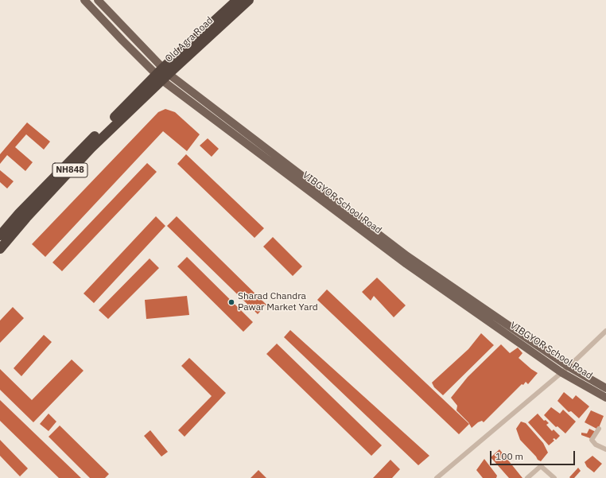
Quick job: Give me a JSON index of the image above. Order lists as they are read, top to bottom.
{
  "streets": {
    "highway": ["Old Agra Road", "NH848"],
    "main road": ["VIBGYOR School Road"]
  },
  "crossings": [
    ["Old Agra Road", "NH848"],
    ["Old Agra Road", "VIBGYOR School Road"],
    ["NH848", "VIBGYOR School Road"]
  ],
  "places": ["Sharad Chandra Pawar Market Yard"],
  "scale_bar": "100 m"
}
